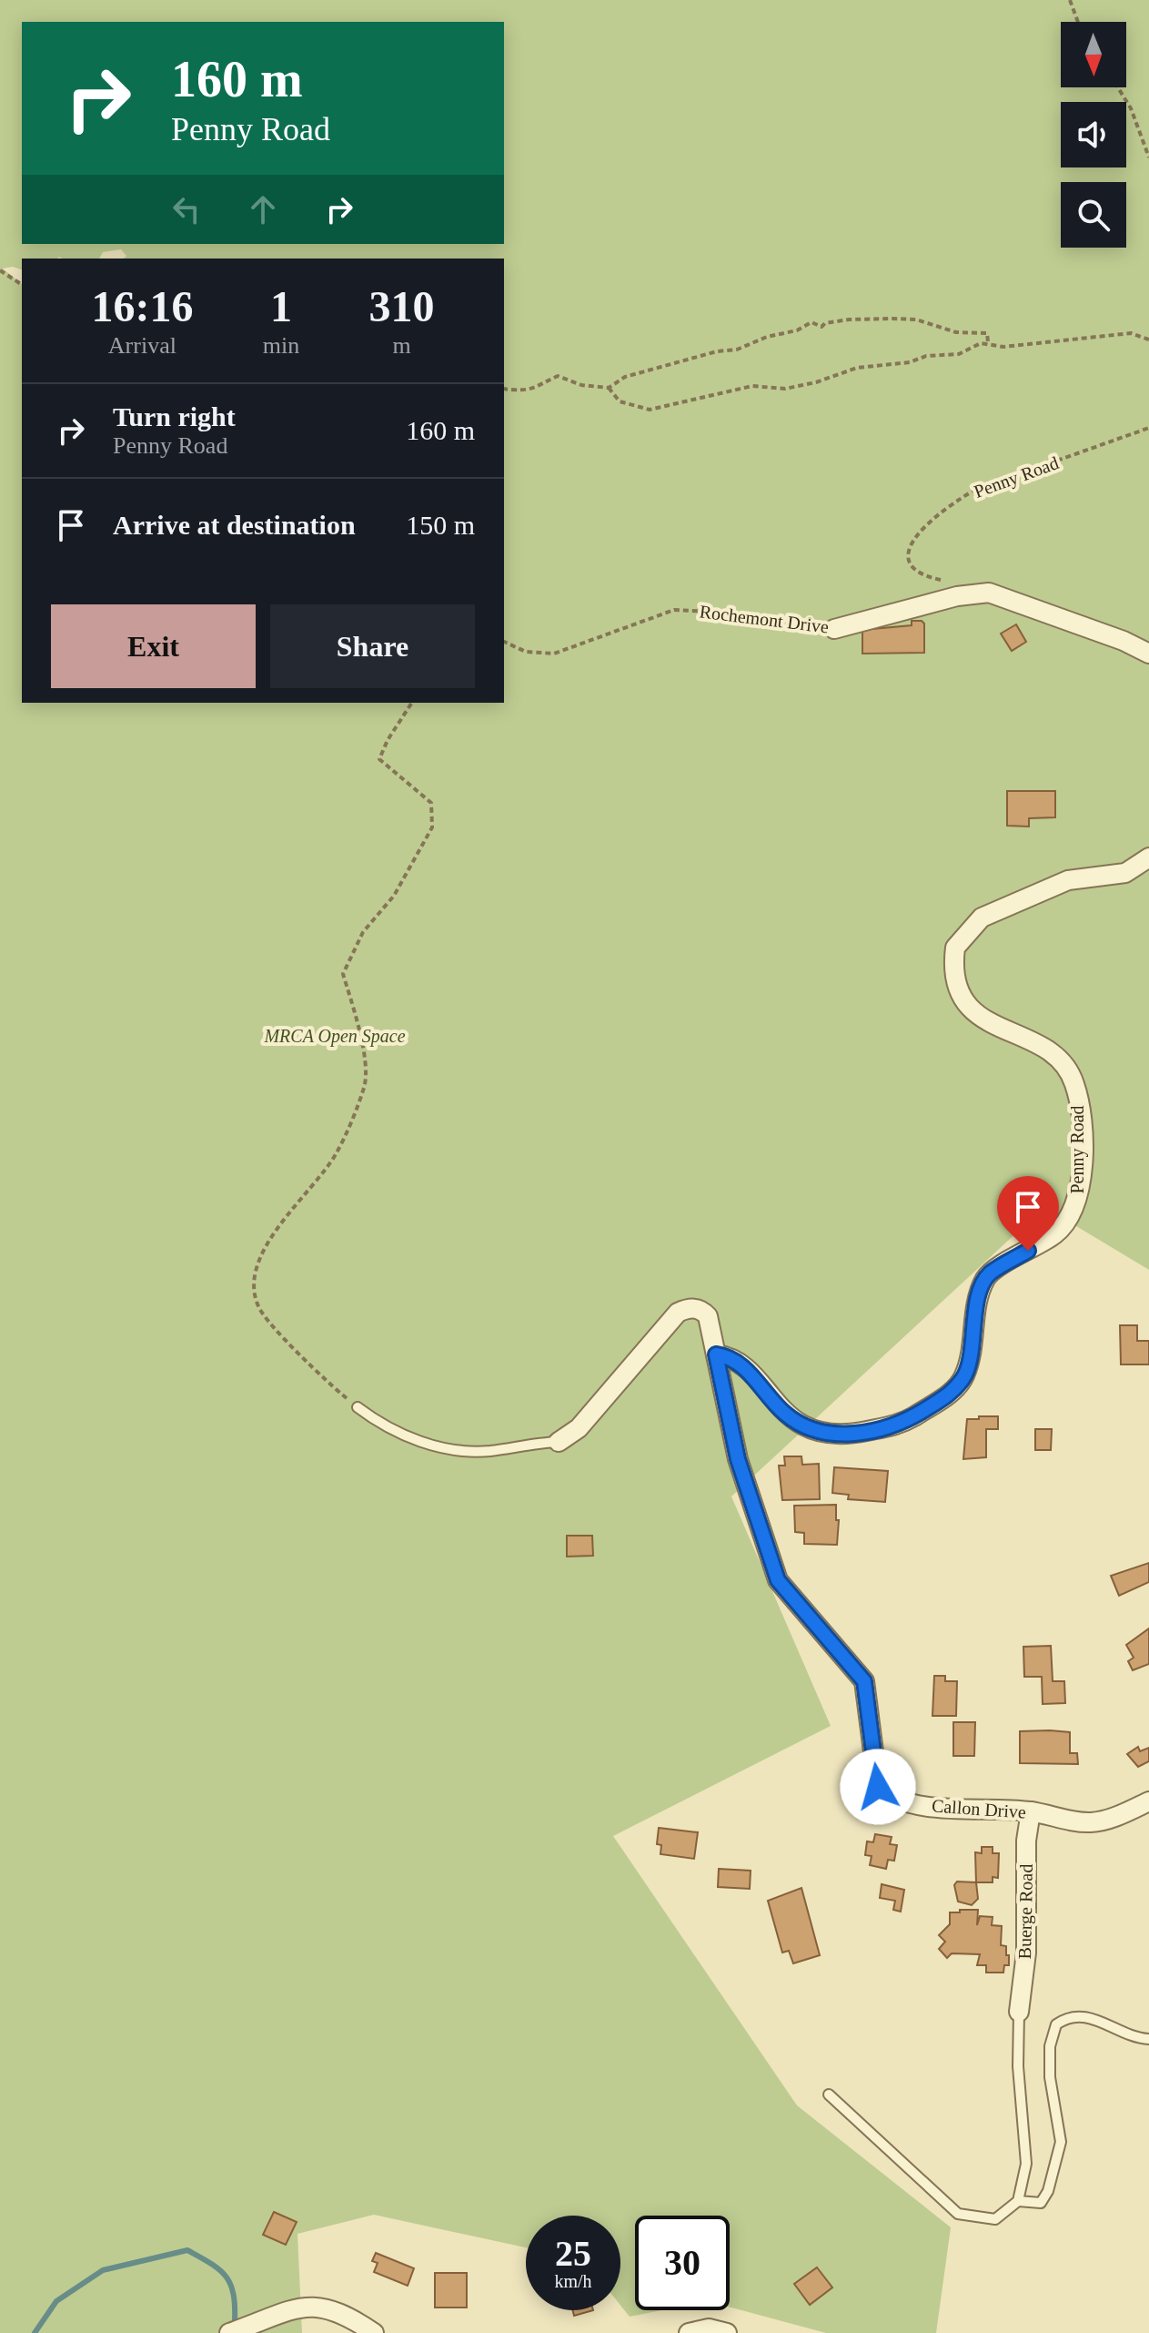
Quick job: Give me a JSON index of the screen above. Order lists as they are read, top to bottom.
{
  "streets": {
    "street": [
      "Penny Road",
      "Rochemont Drive",
      "Callon Drive",
      "Buerge Road"
    ]
  },
  "crossings": [
    ["Penny Road", "Callon Drive"],
    ["Callon Drive", "Buerge Road"]
  ],
  "parks": ["MRCA Open Space"],
  "north": "bottom",
  "page": {
    "turn": ["160 m", "Penny Road"],
    "eta": [
      "16:16",
      "Arrival",
      "1",
      "min",
      "310",
      "m"
    ],
    "list": [
      {
        "name": "Turn right",
        "note": "Penny Road",
        "value": "160 m"
      },
      {
        "name": "Arrive at destination",
        "value": "150 m"
      }
    ],
    "buttons": ["Exit", "Share"],
    "speed": "25 km/h",
    "limit": "30"
  }
}
